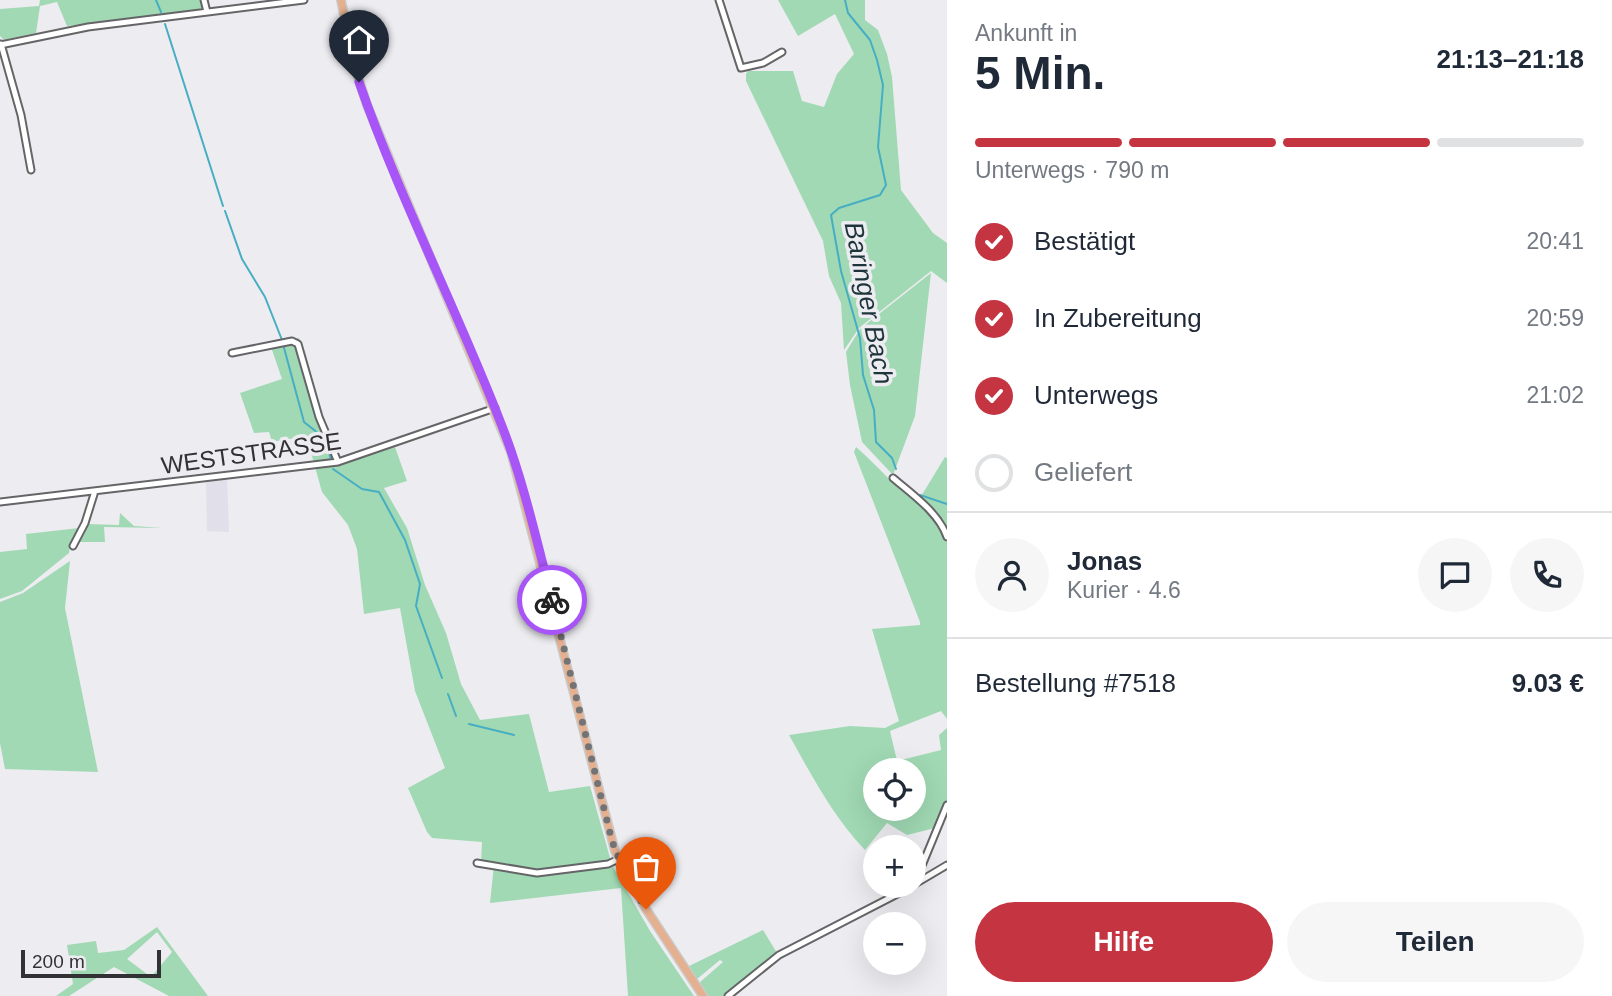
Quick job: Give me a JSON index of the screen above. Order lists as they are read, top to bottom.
{
  "streets": {
    "street": ["WESTSTRASSE"]
  },
  "water": ["Baringer Bach"],
  "scale_bar": "200 m",
  "page": {
    "heading": ["5 Min.", "Ankunft in", "21:13–21:18"],
    "panel": [
      "Jonas",
      "Kurier · 4.6",
      "Bestellung #7518",
      "9.03 €"
    ],
    "bar": "Unterwegs · 790 m",
    "list": [
      ["Bestätigt", "20:41"],
      ["In Zubereitung", "20:59"],
      ["Unterwegs", "21:02"],
      "Geliefert"
    ],
    "map_buttons": ["+", "−"],
    "buttons": ["Hilfe", "Teilen"],
    "scale": "200 m"
  }
}
